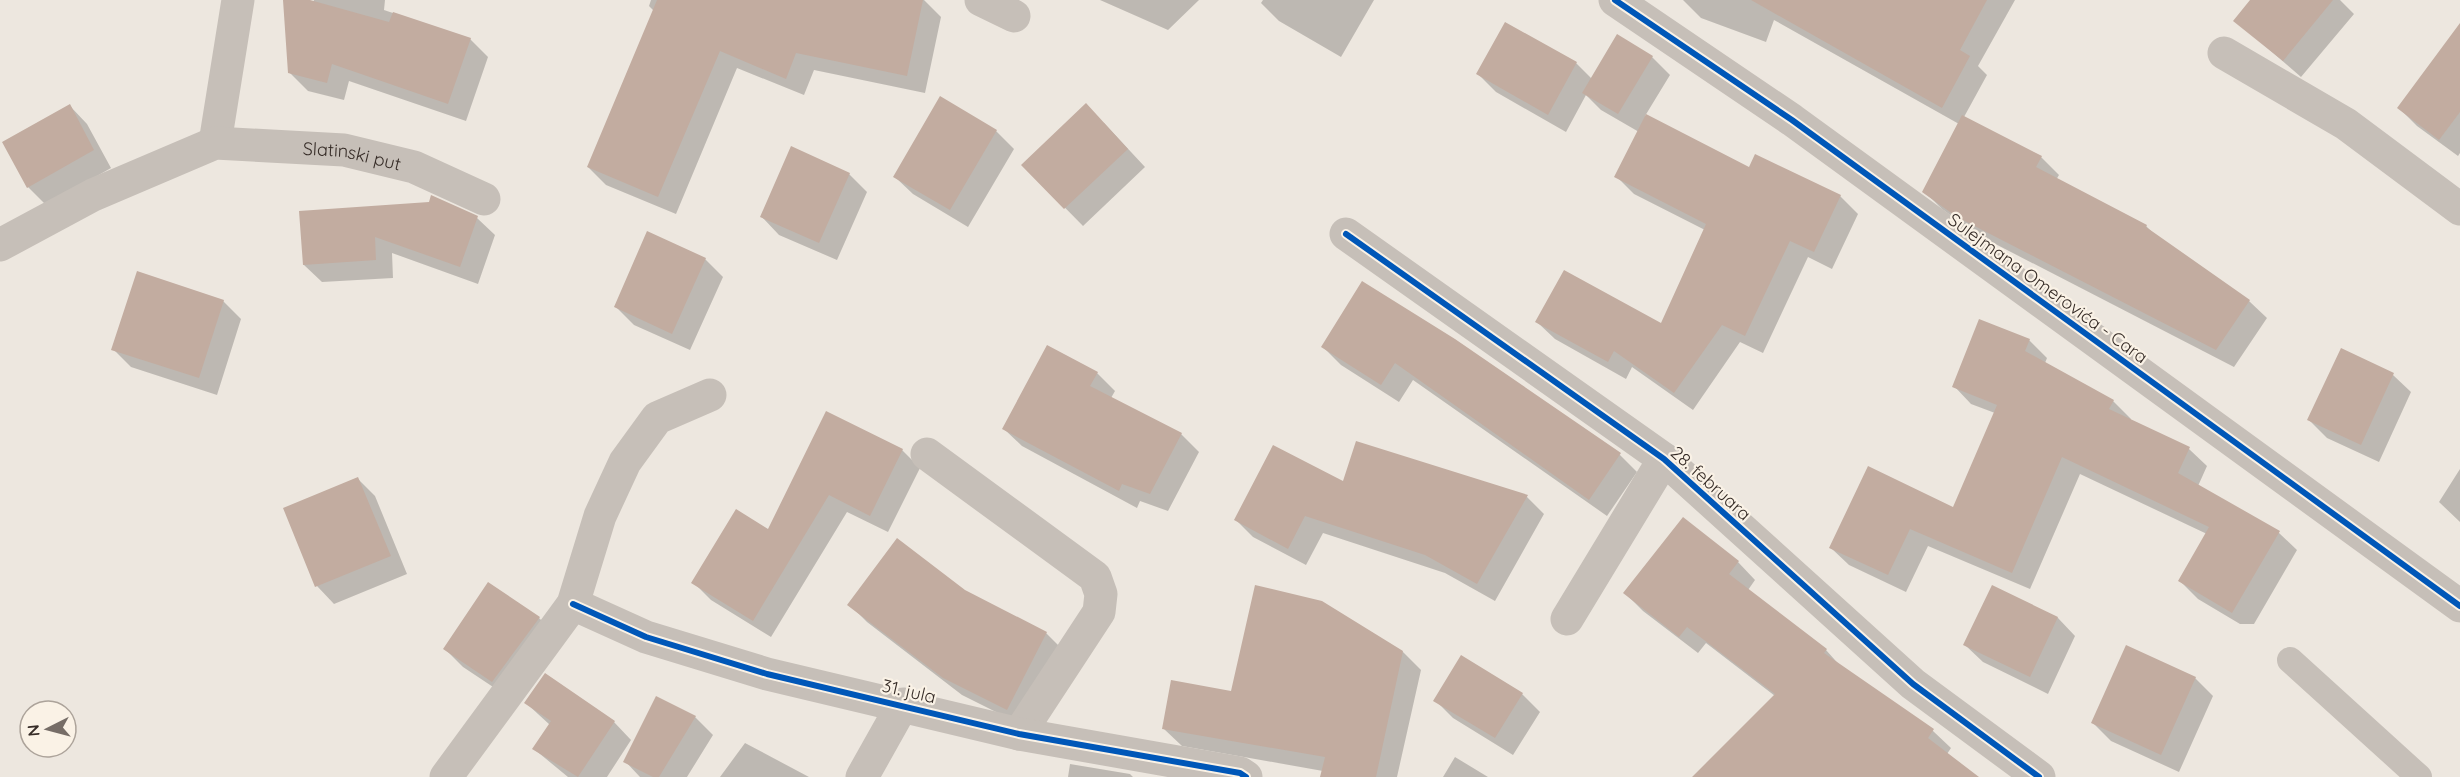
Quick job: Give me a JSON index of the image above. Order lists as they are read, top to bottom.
{
  "streets": {
    "street": [
      "Slatinski put",
      "Sulejmana Omerovića - Cara",
      "28. februara",
      "31. jula"
    ]
  },
  "north": "left"
}
